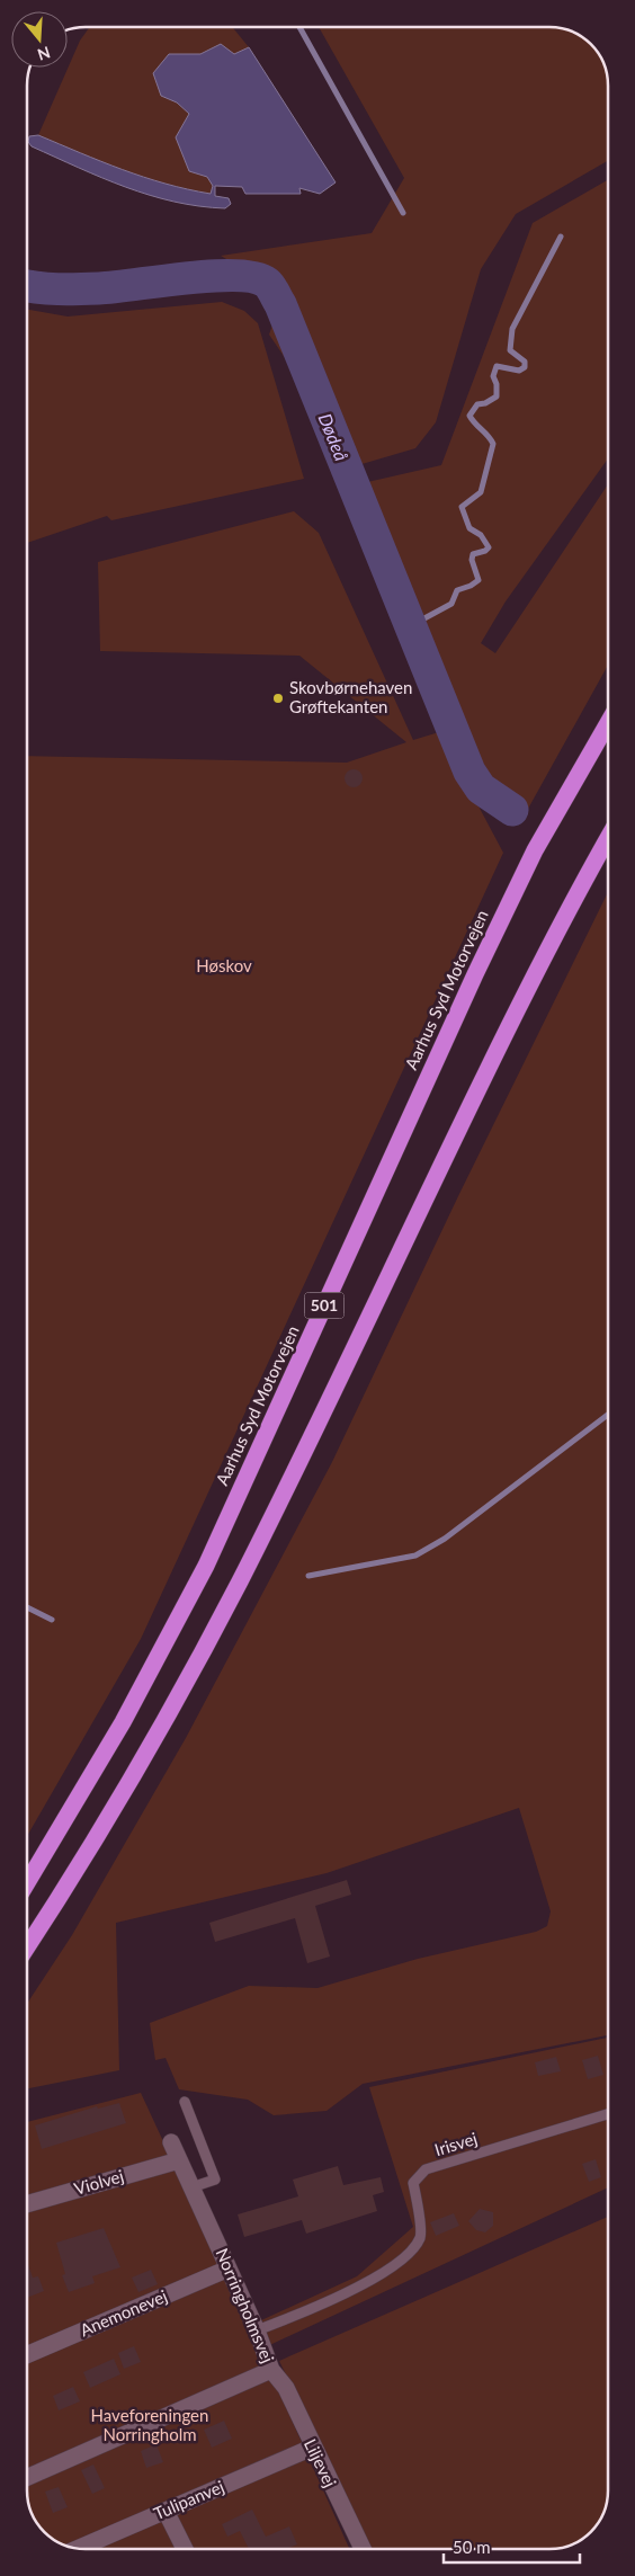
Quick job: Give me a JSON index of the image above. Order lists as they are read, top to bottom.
{
  "streets": {
    "highway": ["Aarhus Syd Motorvejen", "501"],
    "street": [
      "Violvej",
      "Norringholmsvej",
      "Anemonevej",
      "Liljevej",
      "Tulipanvej"
    ],
    "lane": ["Irisvej"]
  },
  "crossings": [
    ["Irisvej", "Norringholmsvej"],
    ["Violvej", "Norringholmsvej"],
    ["Norringholmsvej", "Anemonevej"],
    ["Norringholmsvej", "Liljevej"],
    ["Liljevej", "Tulipanvej"]
  ],
  "water": ["Dødeå"],
  "parks": ["Høskov", "Haveforeningen Norringholm"],
  "places": ["Skovbørnehaven Grøftekanten"],
  "scale_bar": "50 m",
  "north": "bottom"
}
